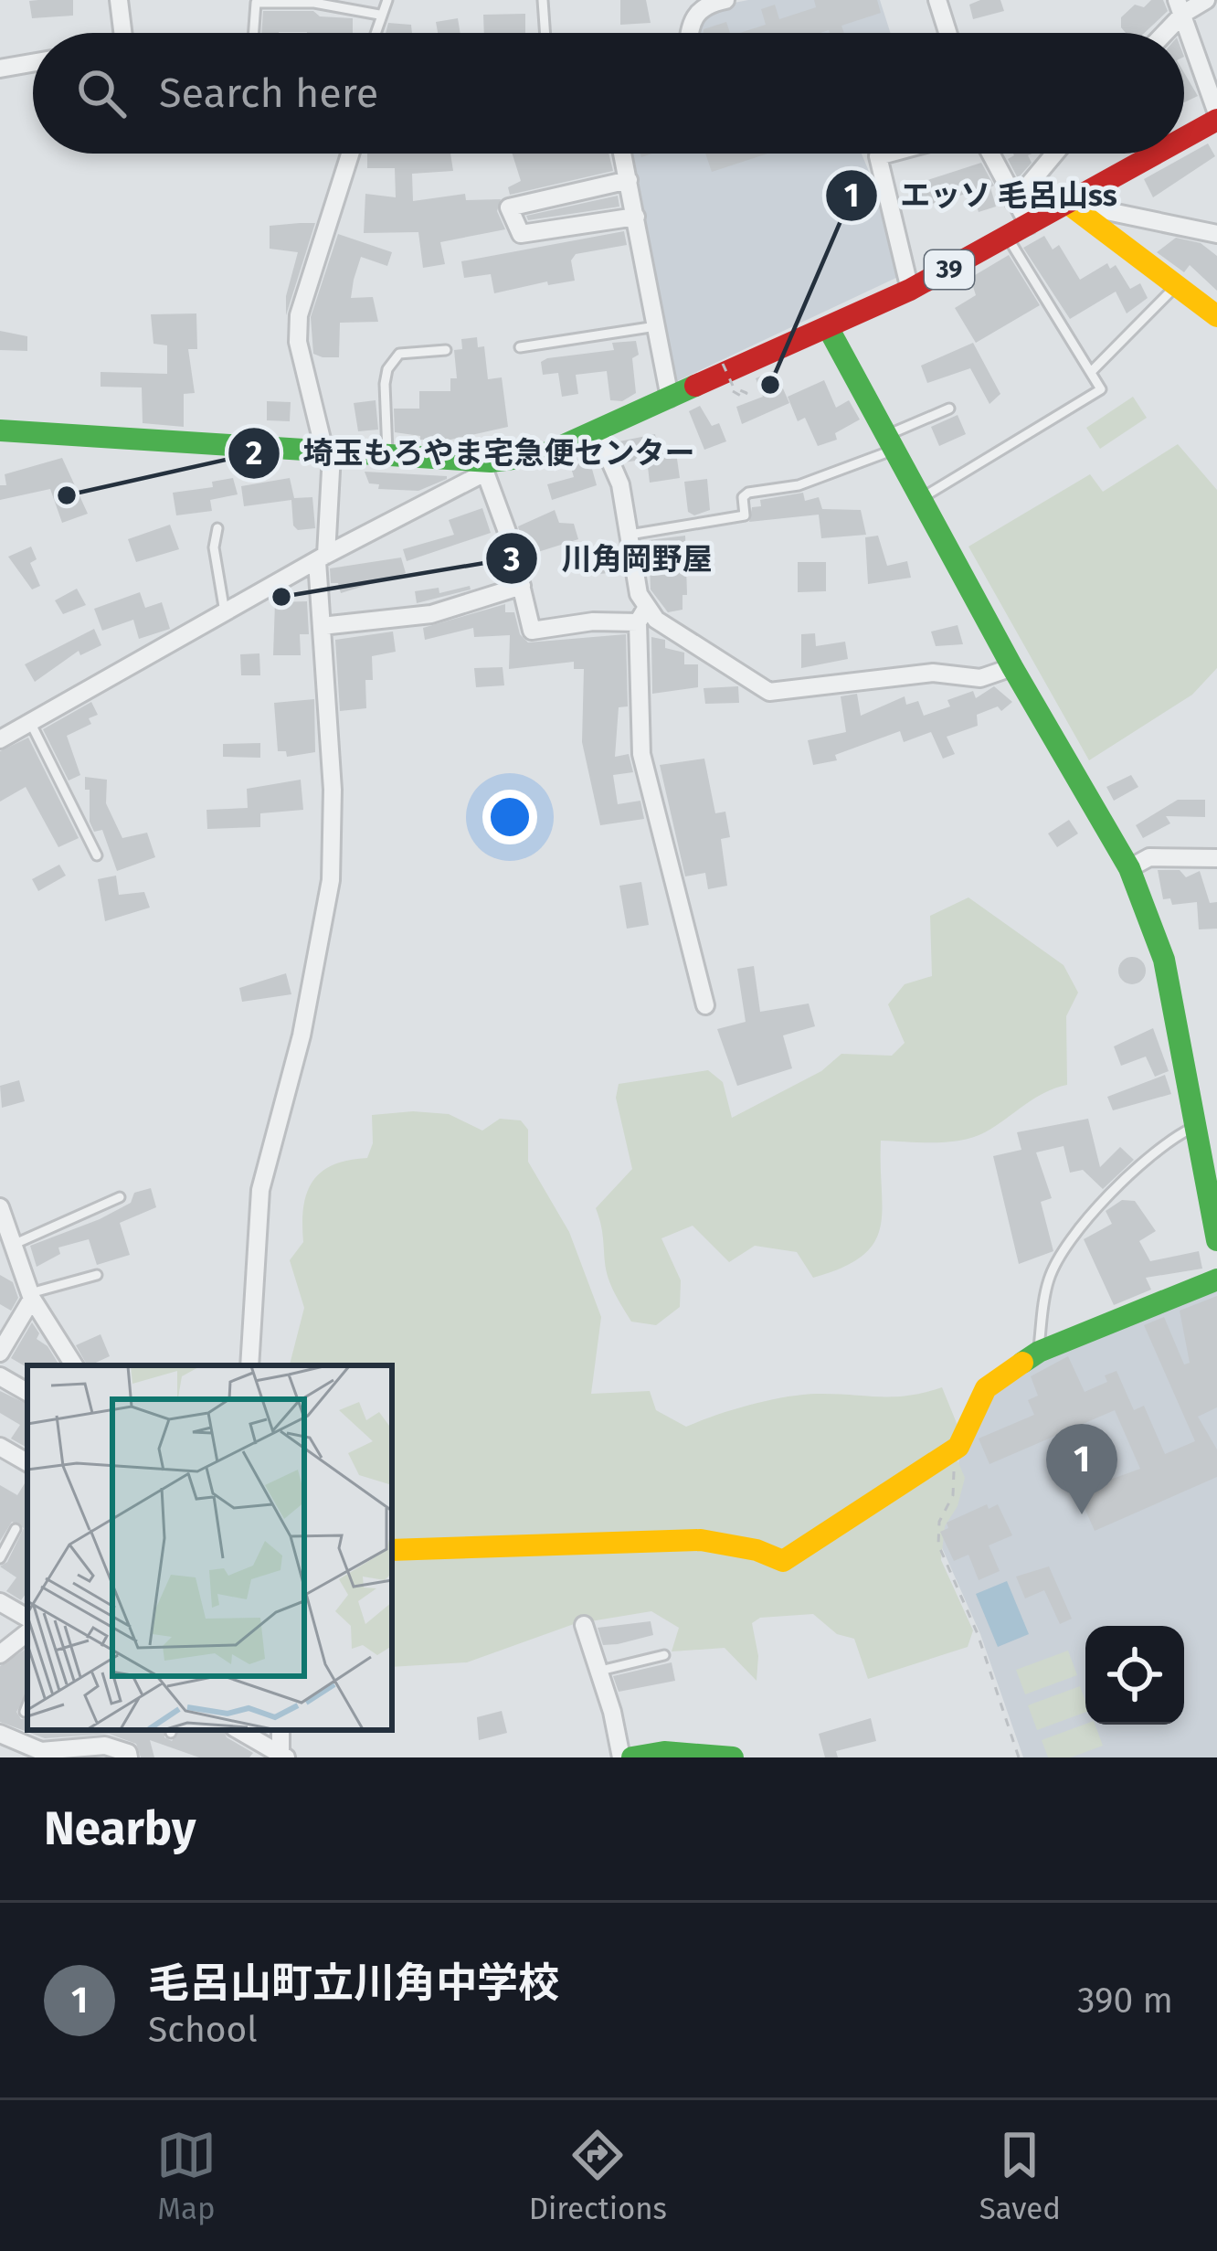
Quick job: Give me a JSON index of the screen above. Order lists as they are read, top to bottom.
{
  "streets": {
    "street": ["39"]
  },
  "places": ["エッソ 毛呂山ss", "埼玉もろやま宅急便センター", "川角岡野屋"],
  "page": {
    "search": "Search here",
    "pins": "1",
    "heading": "Nearby",
    "list": [
      {
        "mark": "1",
        "name": "毛呂山町立川角中学校",
        "note": "School",
        "value": "390 m"
      }
    ],
    "nav": ["Map", "Directions", "Saved"]
  }
}
